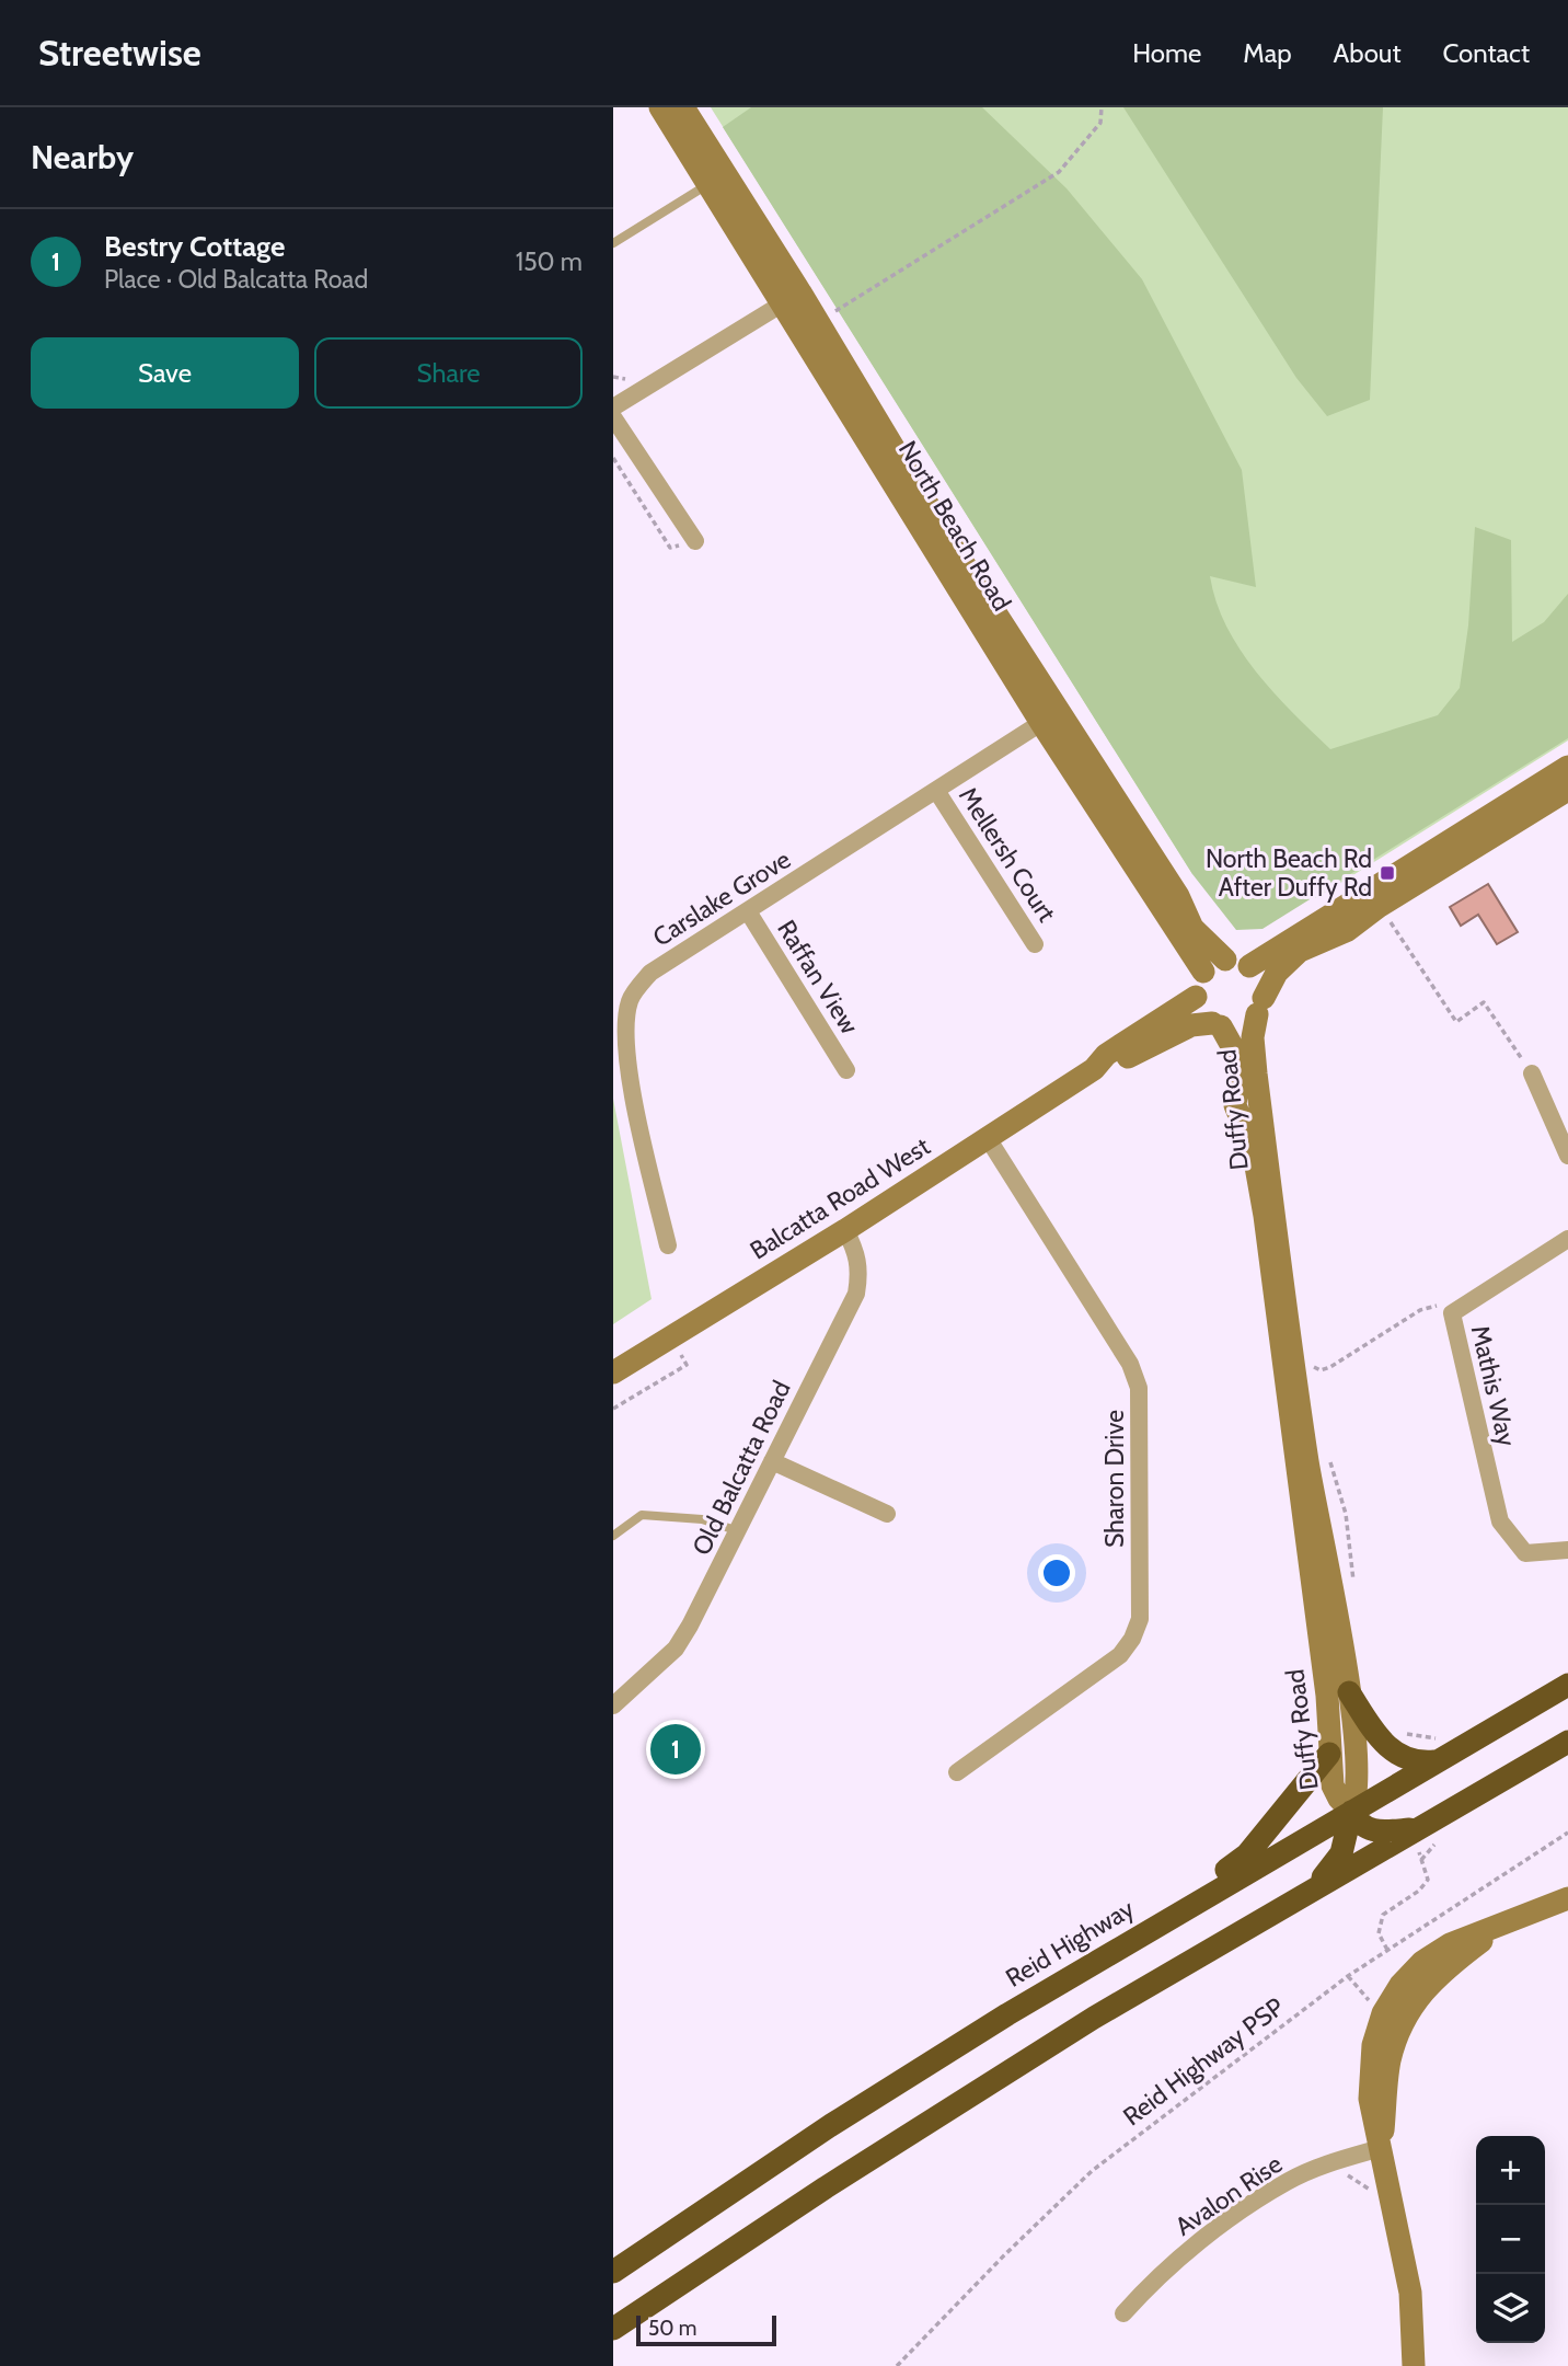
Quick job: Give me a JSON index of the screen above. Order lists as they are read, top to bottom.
{
  "streets": {
    "highway": ["Reid Highway"],
    "main road": ["North Beach Road", "Duffy Road", "Balcatta Road West"],
    "street": [
      "Mellersh Court",
      "Carslake Grove",
      "Raffan View",
      "Mathis Way",
      "Old Balcatta Road",
      "Sharon Drive",
      "Avalon Rise"
    ],
    "path": ["Reid Highway PSP"]
  },
  "crossings": [
    ["North Beach Road", "Carslake Grove"],
    ["North Beach Road", "Duffy Road"],
    ["North Beach Road", "Balcatta Road West"],
    ["Mellersh Court", "Carslake Grove"],
    ["Carslake Grove", "Raffan View"],
    ["Duffy Road", "Balcatta Road West"],
    ["Duffy Road", "Reid Highway"],
    ["Balcatta Road West", "Old Balcatta Road"],
    ["Balcatta Road West", "Sharon Drive"]
  ],
  "places": {
    "transit": ["North Beach Rd After Duffy Rd"]
  },
  "scale_bar": "50 m",
  "page": {
    "header": "Streetwise",
    "nav": [
      "Home",
      "Map",
      "About",
      "Contact"
    ],
    "heading": "Nearby",
    "list": [
      {
        "mark": "1",
        "name": "Bestry Cottage",
        "note": "Place · Old Balcatta Road",
        "value": "150 m"
      }
    ],
    "buttons": ["Save", "Share"],
    "pins": "1",
    "map_buttons": ["+", "−"],
    "scale": "50 m"
  }
}
